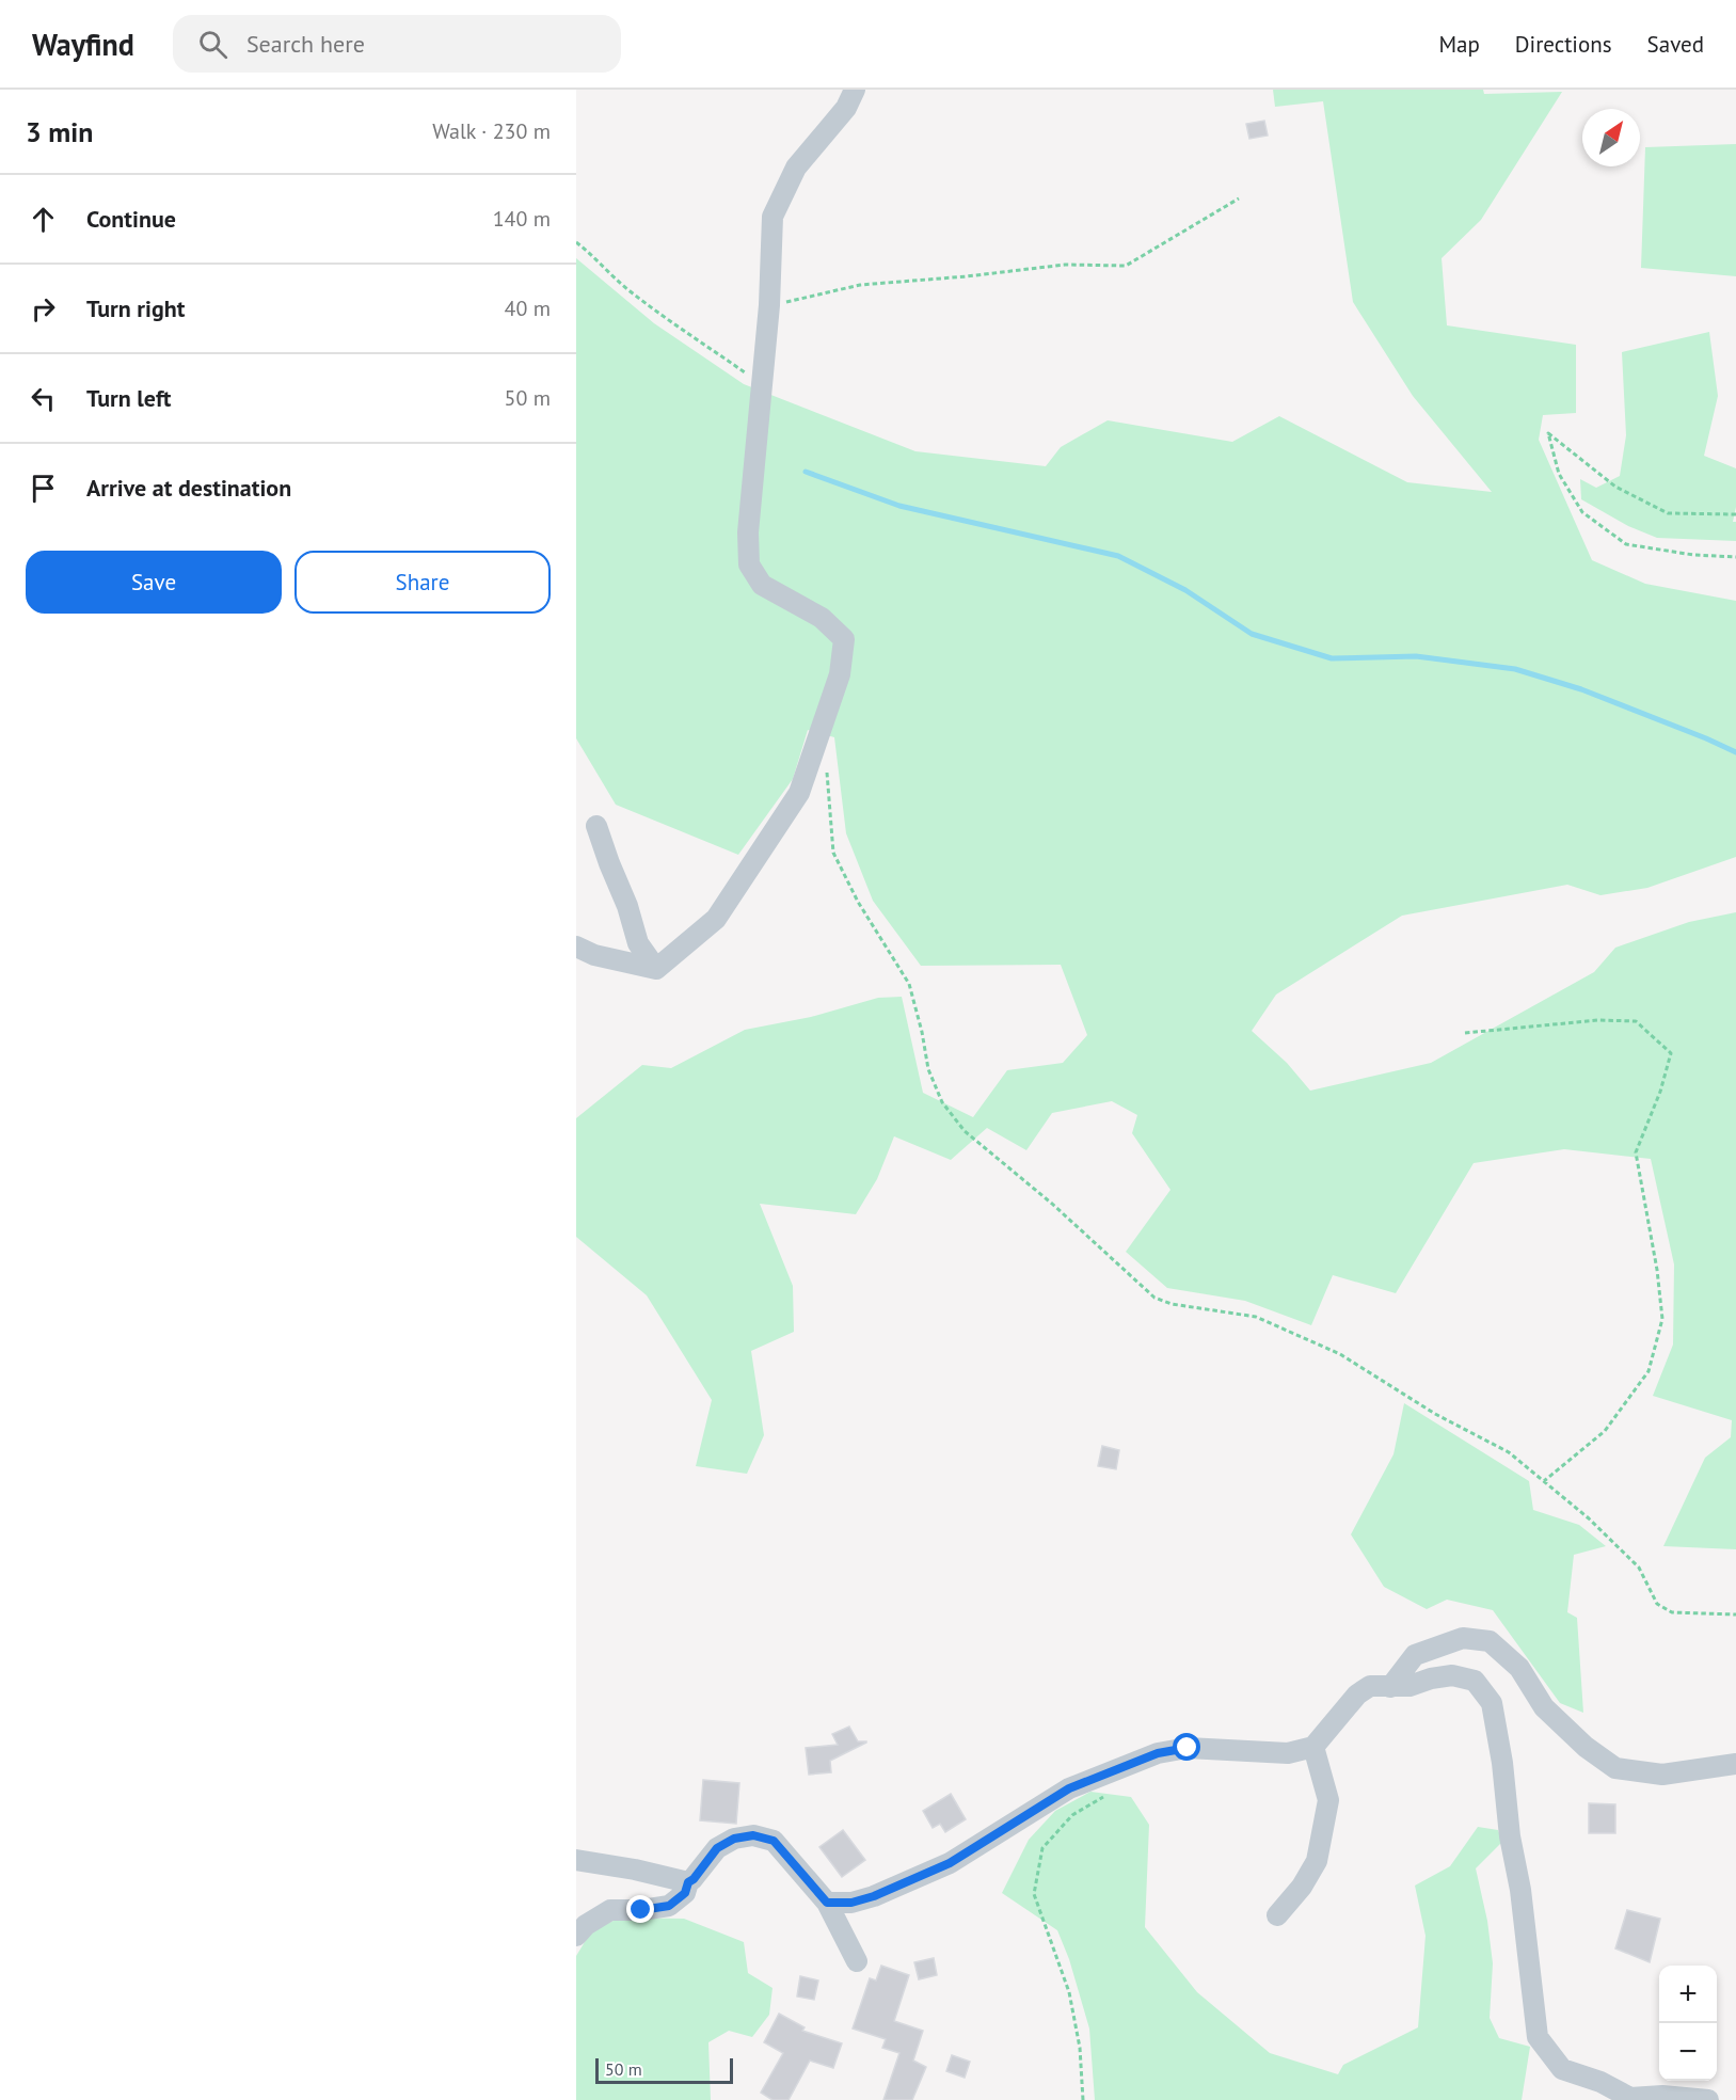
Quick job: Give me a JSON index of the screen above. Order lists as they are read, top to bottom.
{
  "scale_bar": "50 m",
  "north": "top right",
  "page": {
    "header": "Wayfind",
    "search": "Search here",
    "nav": ["Map", "Directions", "Saved"],
    "heading": ["3 min", "Walk · 230 m"],
    "list": [
      ["Continue", "140 m"],
      ["Turn right", "40 m"],
      ["Turn left", "50 m"],
      "Arrive at destination"
    ],
    "buttons": ["Save", "Share"],
    "map_buttons": ["+", "−"],
    "scale": "50 m"
  }
}
